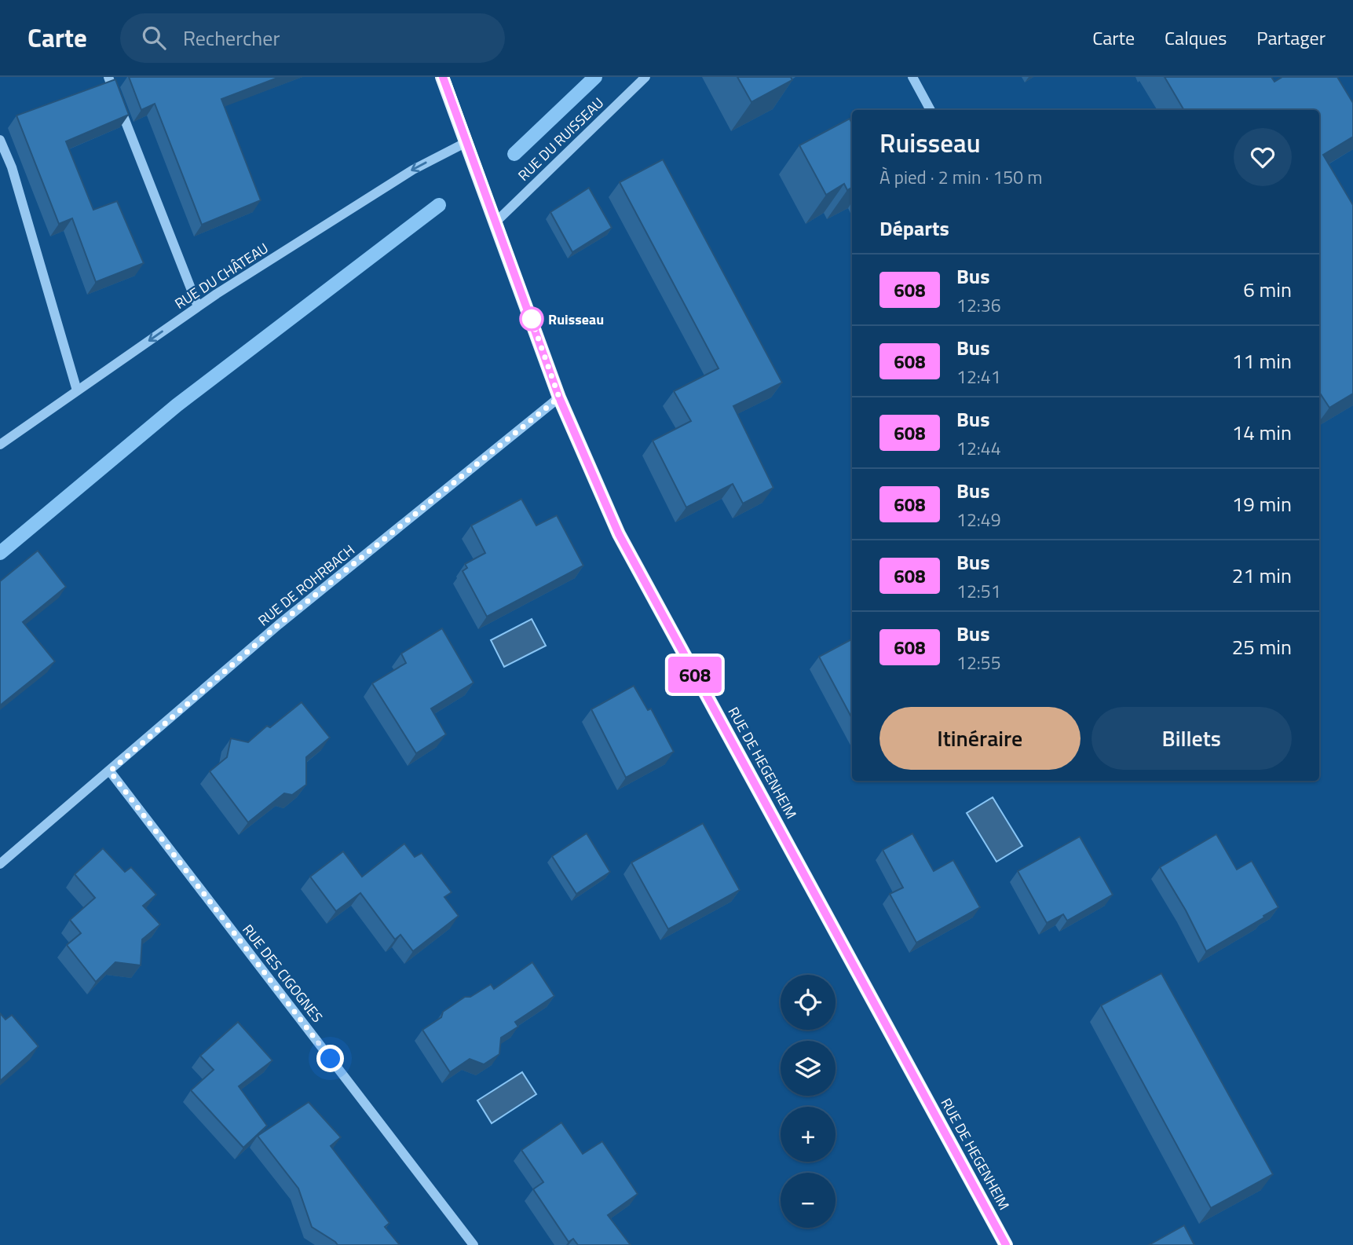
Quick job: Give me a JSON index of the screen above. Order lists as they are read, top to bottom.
{
  "streets": {
    "main road": ["RUE DE HEGENHEIM"],
    "street": [
      "RUE DU RUISSEAU",
      "RUE DU CHÂTEAU",
      "RUE DE ROHRBACH",
      "RUE DES CIGOGNES"
    ]
  },
  "crossings": [
    ["RUE DU RUISSEAU", "RUE DE HEGENHEIM"],
    ["RUE DE ROHRBACH", "RUE DE HEGENHEIM"],
    ["RUE DE ROHRBACH", "RUE DES CIGOGNES"]
  ],
  "one_way": ["RUE DU CHÂTEAU"],
  "places": ["Ruisseau"],
  "lines": ["bus line 608"],
  "page": {
    "header": "Carte",
    "search": "Rechercher",
    "nav": ["Carte", "Calques", "Partager"],
    "on_map": "608",
    "heading": [
      ["Ruisseau", "À pied · 2 min · 150 m"],
      "Départs"
    ],
    "list": [
      {
        "mark": "608",
        "name": "Bus",
        "note": "12:36",
        "value": "6 min"
      },
      {
        "mark": "608",
        "name": "Bus",
        "note": "12:41",
        "value": "11 min"
      },
      {
        "mark": "608",
        "name": "Bus",
        "note": "12:44",
        "value": "14 min"
      },
      {
        "mark": "608",
        "name": "Bus",
        "note": "12:49",
        "value": "19 min"
      },
      {
        "mark": "608",
        "name": "Bus",
        "note": "12:51",
        "value": "21 min"
      },
      {
        "mark": "608",
        "name": "Bus",
        "note": "12:55",
        "value": "25 min"
      }
    ],
    "buttons": ["Itinéraire", "Billets"],
    "map_buttons": ["+", "−"]
  }
}
